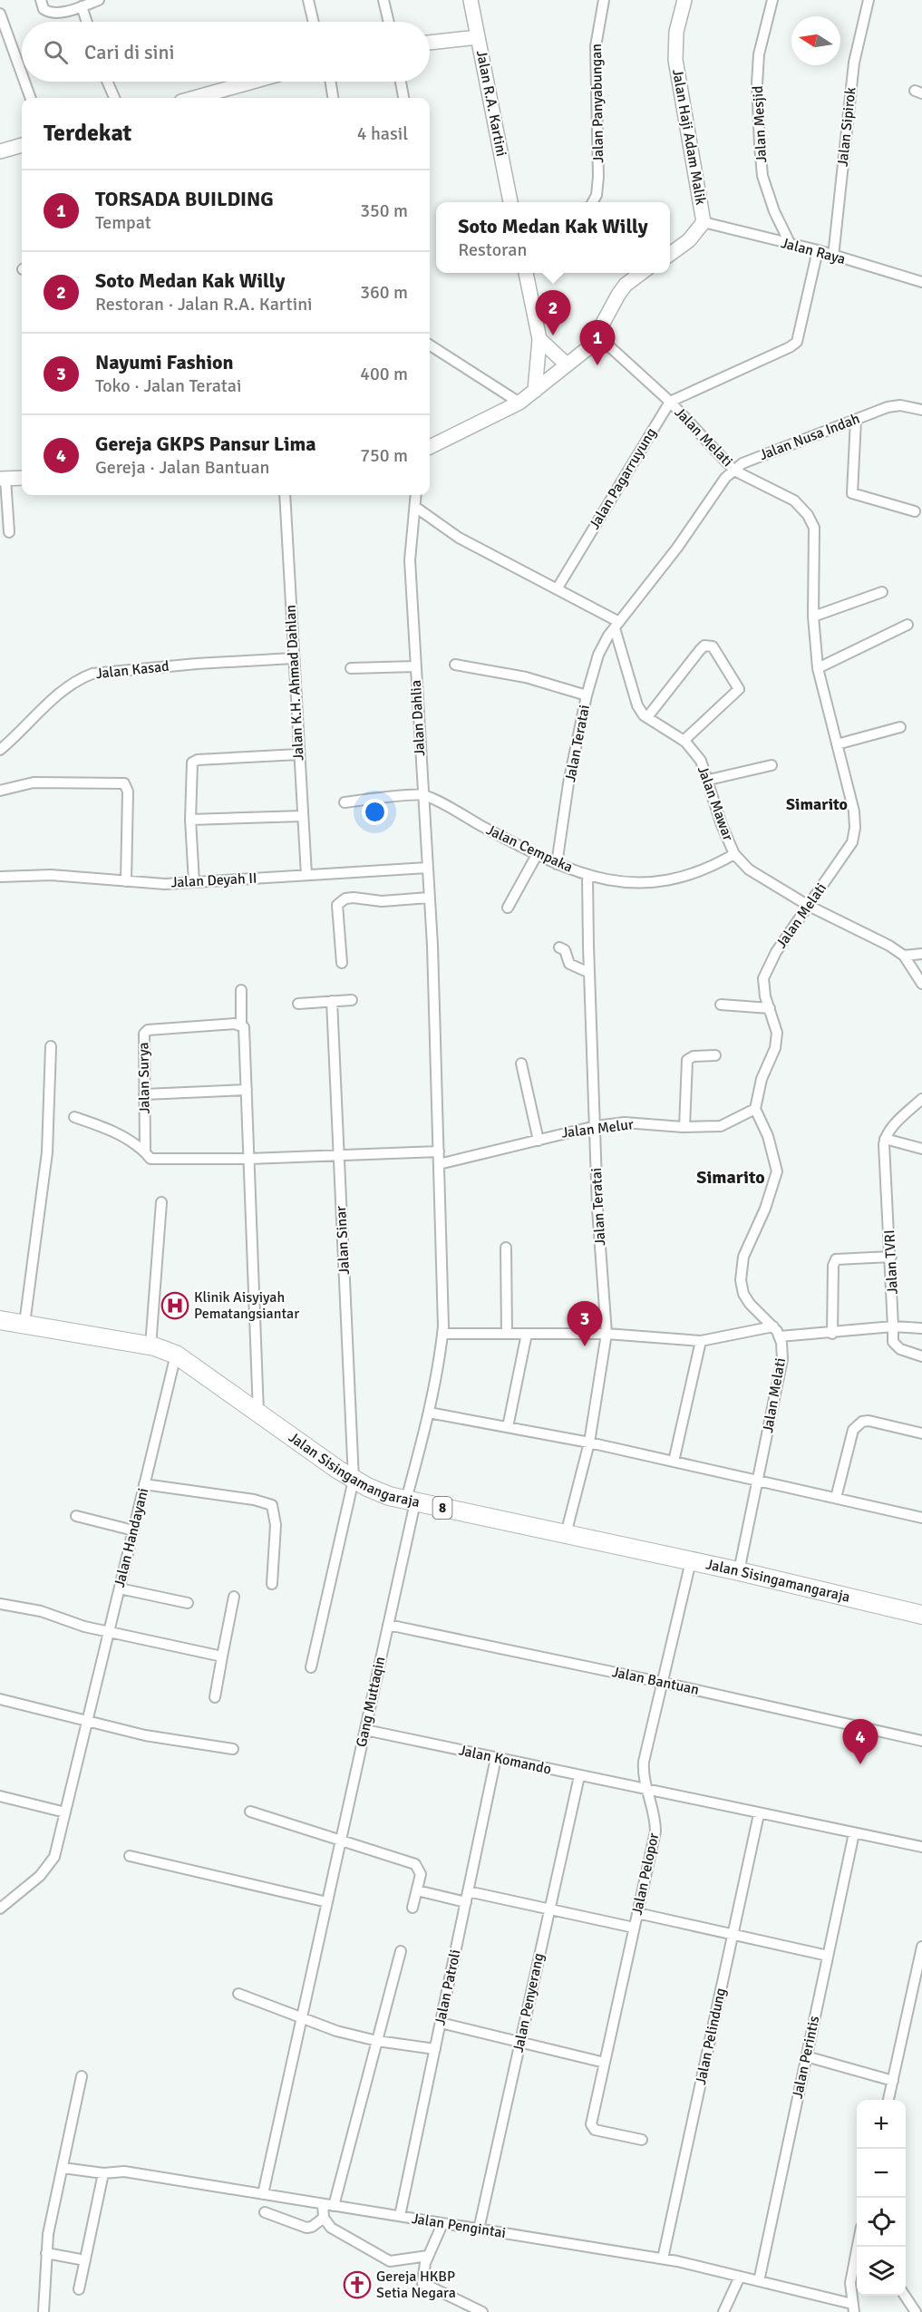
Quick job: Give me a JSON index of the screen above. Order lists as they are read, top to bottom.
{
  "streets": {
    "highway": ["Jalan Sisingamangaraja", "8"],
    "street": [
      "Jalan R.A. Kartini",
      "Jalan Panyabungan",
      "Jalan Mesjid",
      "Jalan Sipirok",
      "Jalan Haji Adam Malik",
      "Jalan Raya",
      "Jalan Melati",
      "Jalan Nusa Indah",
      "Jalan Pagarruyung",
      "Jalan Kasad",
      "Jalan K.H. Ahmad Dahlan",
      "Jalan Dahlia",
      "Jalan Teratai",
      "Jalan Mawar",
      "Jalan Cempaka",
      "Jalan Deyah II",
      "Jalan Surya",
      "Jalan Melur",
      "Jalan Sinar",
      "Jalan TVRI",
      "Jalan Handayani",
      "Jalan Bantuan",
      "Gang Muttaqin",
      "Jalan Komando",
      "Jalan Pelopor",
      "Jalan Patroli",
      "Jalan Penyerang",
      "Jalan Pelindung",
      "Jalan Perintis",
      "Jalan Pengintai"
    ]
  },
  "crossings": [
    ["Jalan Mesjid", "Jalan Raya"],
    ["Jalan Sipirok", "Jalan Raya"],
    ["Jalan Haji Adam Malik", "Jalan Raya"],
    ["Jalan Melati", "Jalan Nusa Indah"],
    ["Jalan Melati", "Jalan Pagarruyung"],
    ["Jalan Melati", "Jalan Mawar"],
    ["Jalan Melati", "Jalan Melur"],
    ["Jalan Melati", "Jalan Sisingamangaraja"],
    ["Jalan Nusa Indah", "Jalan Teratai"],
    ["Jalan Nusa Indah", "Jalan Mawar"],
    ["Jalan Kasad", "Jalan K.H. Ahmad Dahlan"],
    ["Jalan K.H. Ahmad Dahlan", "Jalan Deyah II"],
    ["Jalan Dahlia", "Jalan Cempaka"],
    ["Jalan Dahlia", "Jalan Deyah II"],
    ["Jalan Dahlia", "Jalan Melur"],
    ["Jalan Dahlia", "Gang Muttaqin"],
    ["Jalan Teratai", "Jalan Mawar"],
    ["Jalan Teratai", "Jalan Cempaka"],
    ["Jalan Teratai", "Jalan Melur"],
    ["Jalan Teratai", "Jalan Sisingamangaraja"],
    ["Jalan Mawar", "Jalan Cempaka"],
    ["Jalan Melur", "Gang Muttaqin"],
    ["Jalan Sinar", "Jalan Sisingamangaraja"],
    ["Jalan Sisingamangaraja", "Jalan Handayani"],
    ["Jalan Sisingamangaraja", "Gang Muttaqin"],
    ["Jalan Sisingamangaraja", "Jalan Pelopor"],
    ["Jalan Bantuan", "Gang Muttaqin"],
    ["Jalan Bantuan", "Jalan Pelopor"],
    ["Gang Muttaqin", "Jalan Komando"],
    ["Gang Muttaqin", "Jalan Pengintai"],
    ["Jalan Komando", "Jalan Pelopor"],
    ["Jalan Komando", "Jalan Patroli"],
    ["Jalan Komando", "Jalan Penyerang"],
    ["Jalan Patroli", "Jalan Pengintai"],
    ["Jalan Penyerang", "Jalan Pengintai"],
    ["Jalan Pelindung", "Jalan Pengintai"],
    ["Jalan Perintis", "Jalan Pengintai"]
  ],
  "districts": ["Simarito", "Simarito"],
  "places": {
    "hospital": ["Klinik Aisyiyah Pematangsiantar"],
    "church": ["Gereja HKBP Setia Negara"]
  },
  "north": "left",
  "page": {
    "search": "Cari di sini",
    "heading": ["Terdekat", "4 hasil"],
    "list": [
      {
        "mark": "1",
        "name": "TORSADA BUILDING",
        "note": "Tempat",
        "value": "350 m"
      },
      {
        "mark": "2",
        "name": "Soto Medan Kak Willy",
        "note": "Restoran · Jalan R.A. Kartini",
        "value": "360 m"
      },
      {
        "mark": "3",
        "name": "Nayumi Fashion",
        "note": "Toko · Jalan Teratai",
        "value": "400 m"
      },
      {
        "mark": "4",
        "name": "Gereja GKPS Pansur Lima",
        "note": "Gereja · Jalan Bantuan",
        "value": "750 m"
      }
    ],
    "popup": ["Soto Medan Kak Willy", "Restoran"],
    "pins": [
      "2",
      "1",
      "3",
      "4"
    ],
    "map_buttons": ["+", "−"]
  }
}
